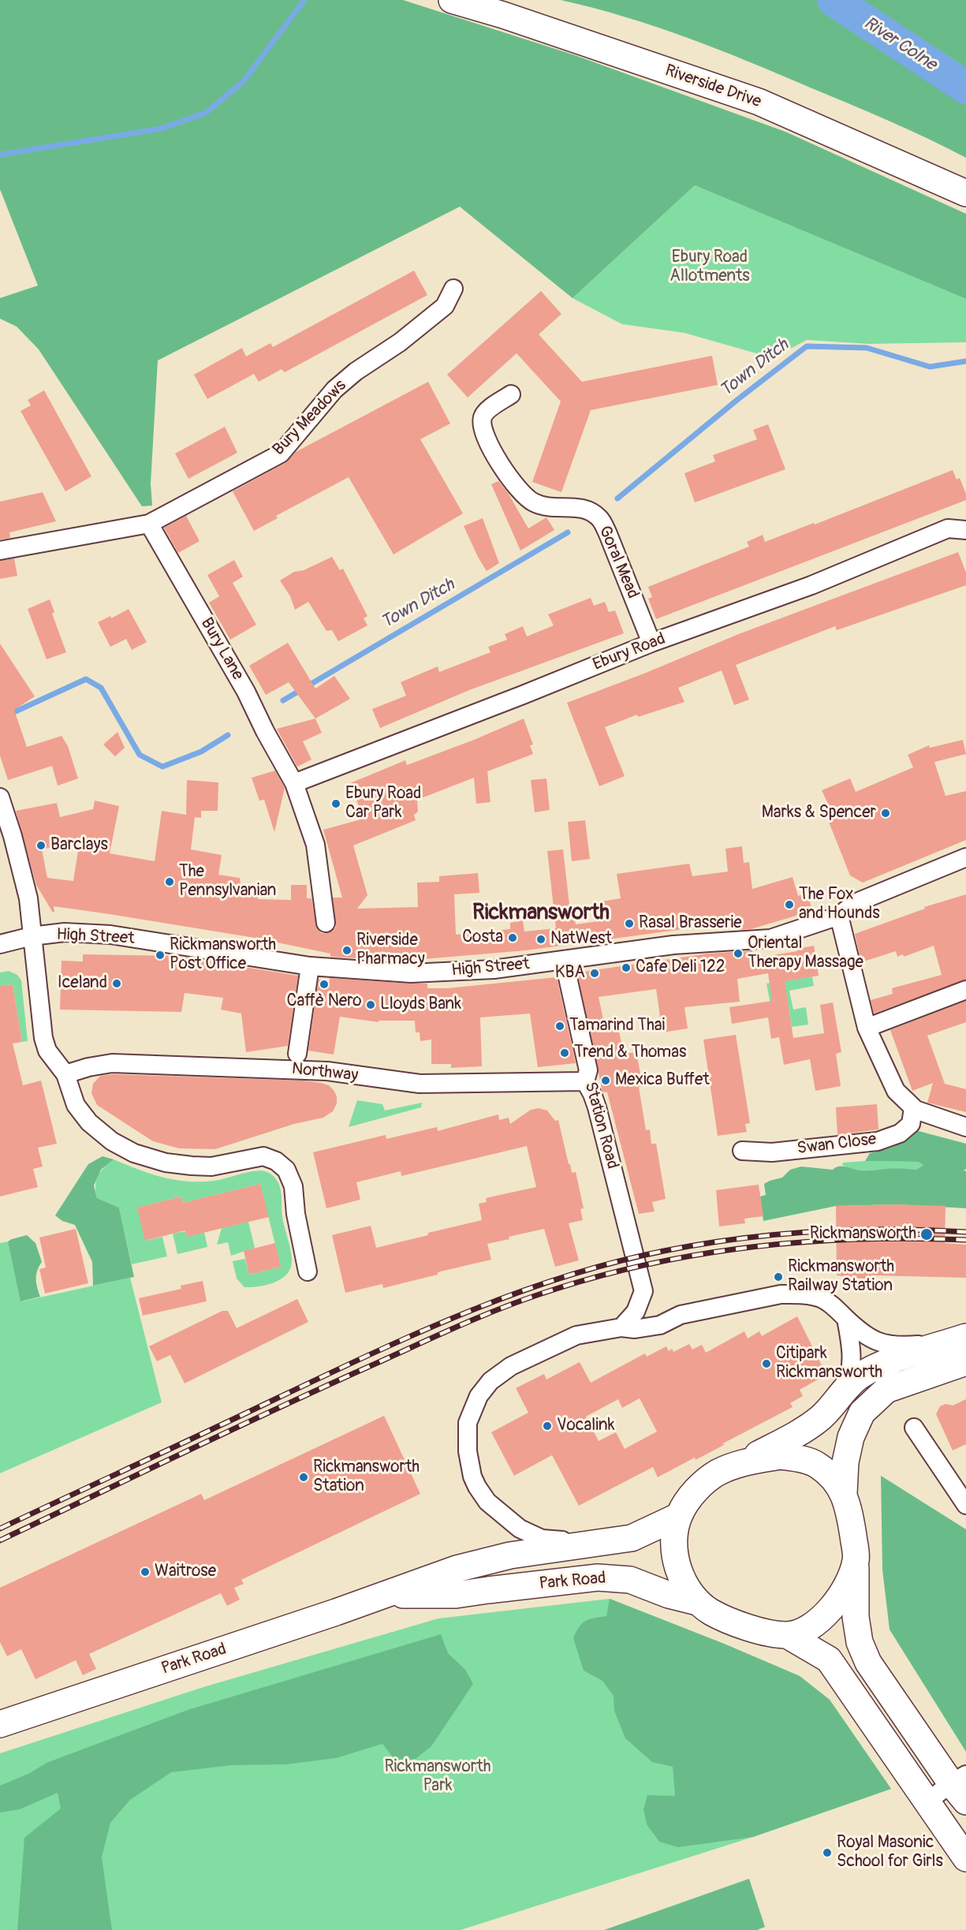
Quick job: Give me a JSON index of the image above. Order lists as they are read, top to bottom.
{
  "streets": {
    "main road": ["Riverside Drive", "Park Road"],
    "street": [
      "Bury Meadows",
      "Goral Mead",
      "Bury Lane",
      "Ebury Road",
      "High Street",
      "Northway",
      "Station Road",
      "Swan Close"
    ]
  },
  "crossings": [
    ["Bury Meadows", "Bury Lane"],
    ["Goral Mead", "Ebury Road"],
    ["Bury Lane", "Ebury Road"],
    ["High Street", "Station Road"],
    ["Northway", "Station Road"]
  ],
  "districts": ["Rickmansworth"],
  "water": ["River Colne", "Town Ditch"],
  "parks": ["Ebury Road Allotments", "Rickmansworth Park"],
  "places": [
    "Ebury Road Car Park",
    "Marks & Spencer",
    "Barclays",
    "The Pennsylvanian",
    "The Fox and Hounds",
    "Rasal Brasserie",
    "Costa",
    "NatWest",
    "Riverside Pharmacy",
    "Oriental Therapy Massage",
    "Rickmansworth Post Office",
    "Cafe Deli 122",
    "KBA",
    "Iceland",
    "Caffè Nero",
    "Lloyds Bank",
    "Tamarind Thai",
    "Trend & Thomas",
    "Mexica Buffet",
    "Rickmansworth",
    "Rickmansworth Railway Station",
    "Citipark Rickmansworth",
    "Vocalink",
    "Rickmansworth Station",
    "Waitrose",
    "Royal Masonic School for Girls"
  ]
}
